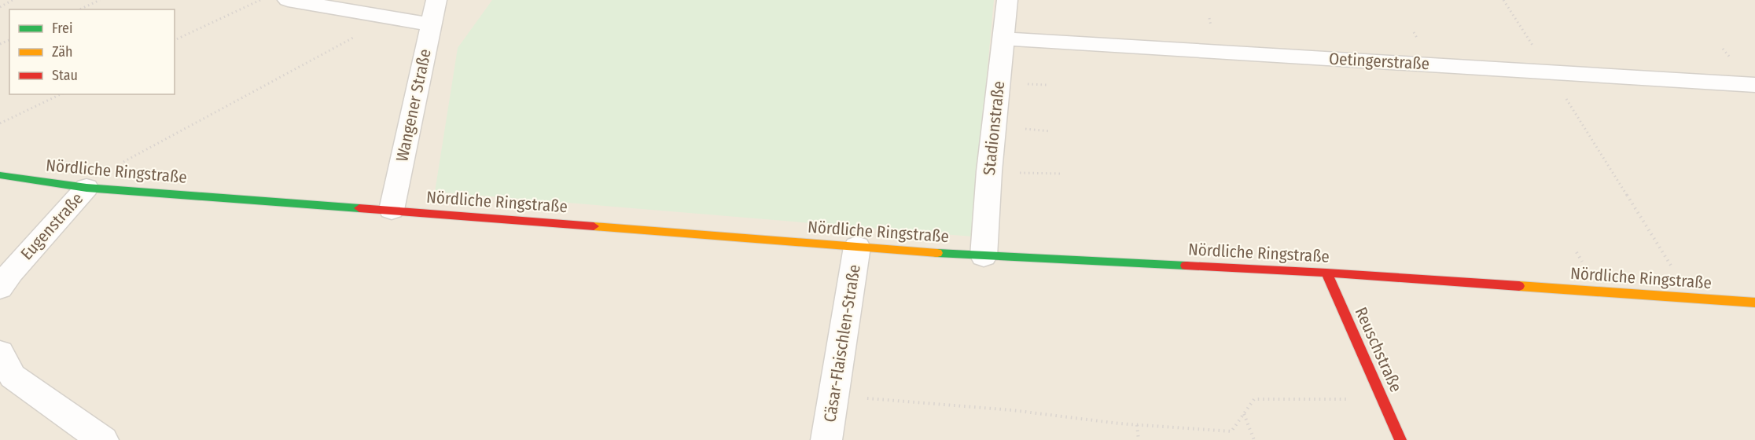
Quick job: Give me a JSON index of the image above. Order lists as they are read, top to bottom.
{
  "streets": {
    "street": [
      "Oetingerstraße",
      "Wangener Straße",
      "Stadionstraße",
      "Nördliche Ringstraße",
      "Eugenstraße",
      "Cäsar-Flaischlen-Straße",
      "Reuschstraße"
    ]
  },
  "crossings": [
    ["Oetingerstraße", "Stadionstraße"],
    ["Wangener Straße", "Nördliche Ringstraße"],
    ["Stadionstraße", "Nördliche Ringstraße"],
    ["Nördliche Ringstraße", "Eugenstraße"],
    ["Nördliche Ringstraße", "Cäsar-Flaischlen-Straße"],
    ["Nördliche Ringstraße", "Reuschstraße"]
  ],
  "legend": ["Frei", "Zäh", "Stau"]
}
